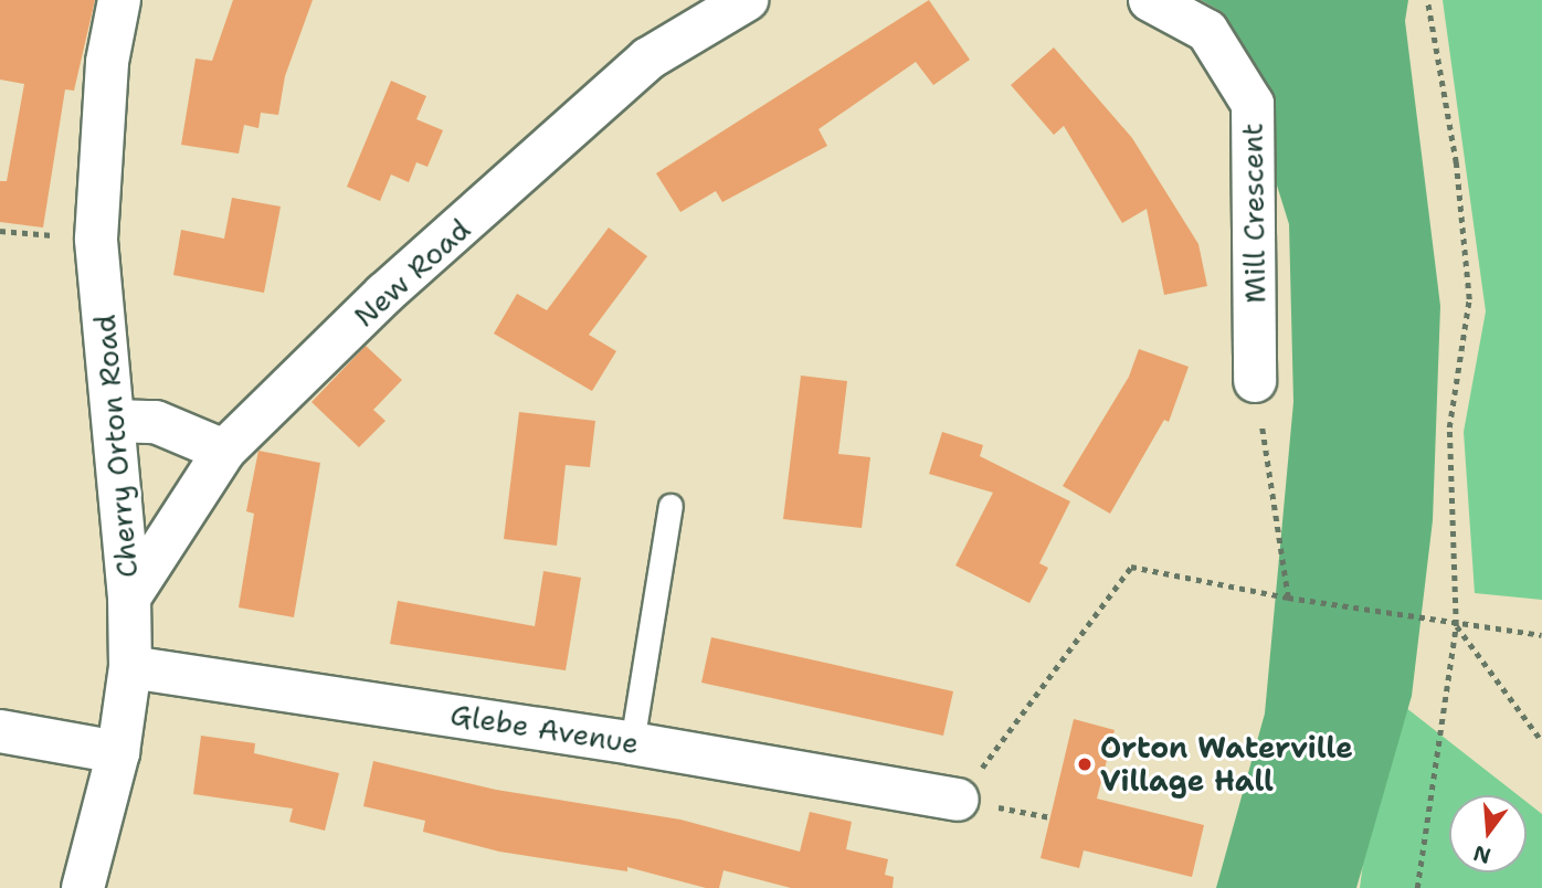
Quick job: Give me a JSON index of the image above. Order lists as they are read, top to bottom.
{
  "streets": {
    "street": [
      "Mill Crescent",
      "New Road",
      "Cherry Orton Road",
      "Glebe Avenue"
    ]
  },
  "crossings": [
    ["New Road", "Cherry Orton Road"],
    ["Cherry Orton Road", "Glebe Avenue"]
  ],
  "places": ["Orton Waterville Village Hall"],
  "north": "bottom"
}
